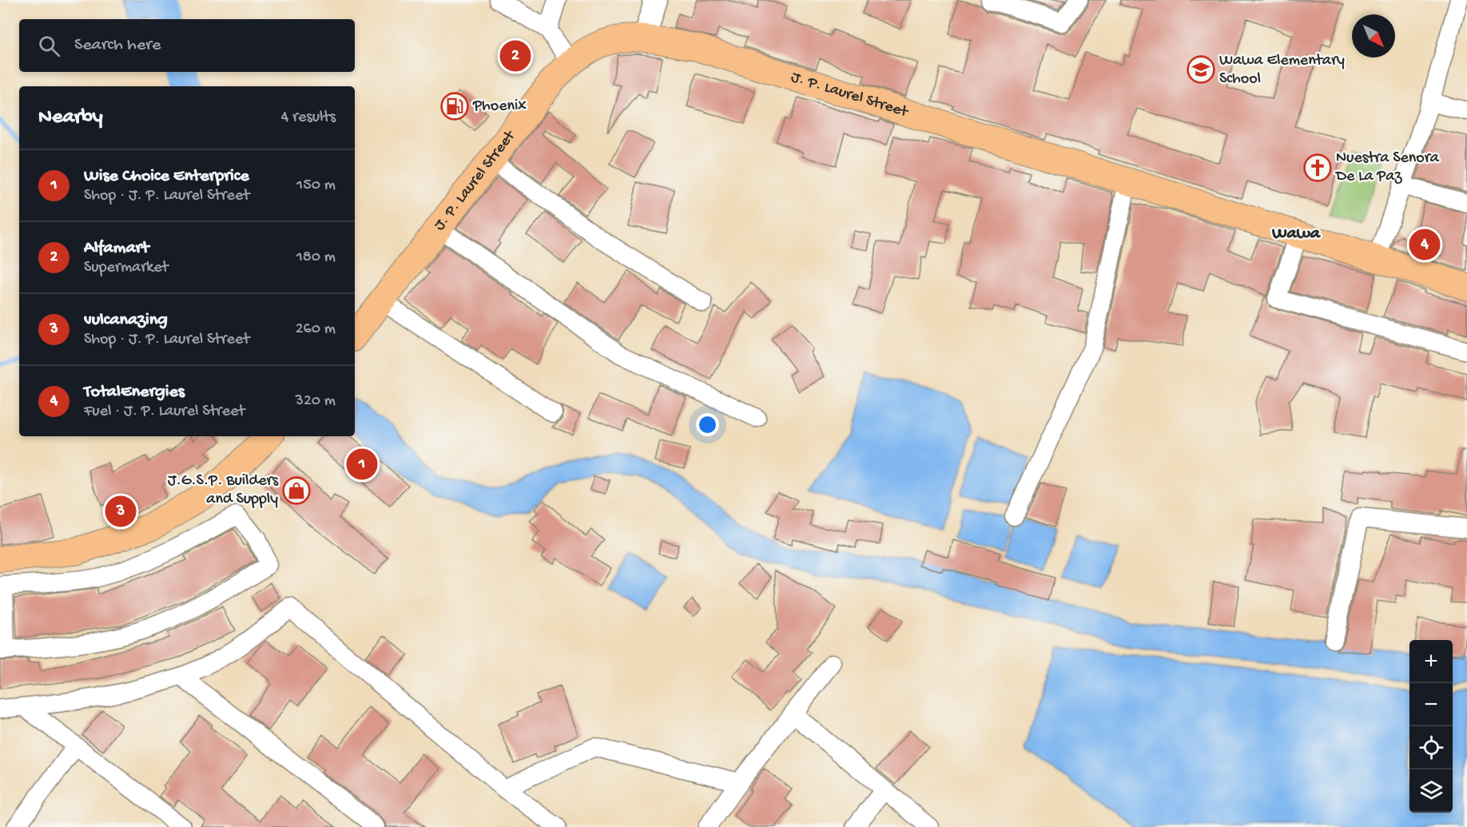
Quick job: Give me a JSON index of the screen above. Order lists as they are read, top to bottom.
{
  "streets": {
    "main road": ["J. P. Laurel Street"]
  },
  "districts": ["Wawa"],
  "places": {
    "school or university": ["Wawa Elementary School"],
    "fuel station": ["Phoenix"],
    "church": ["Nuestra Senora De La Paz"],
    "shop": ["J.G.S.P. Builders and Supply"]
  },
  "north": "bottom right",
  "page": {
    "search": "Search here",
    "pins": [
      "2",
      "4",
      "1",
      "3"
    ],
    "heading": ["Nearby", "4 results"],
    "list": [
      {
        "mark": "1",
        "name": "Wise Choice Enterprice",
        "note": "Shop · J. P. Laurel Street",
        "value": "150 m"
      },
      {
        "mark": "2",
        "name": "Alfamart",
        "note": "Supermarket",
        "value": "180 m"
      },
      {
        "mark": "3",
        "name": "vulcanazing",
        "note": "Shop · J. P. Laurel Street",
        "value": "260 m"
      },
      {
        "mark": "4",
        "name": "TotalEnergies",
        "note": "Fuel · J. P. Laurel Street",
        "value": "320 m"
      }
    ],
    "map_buttons": ["+", "−"]
  }
}
